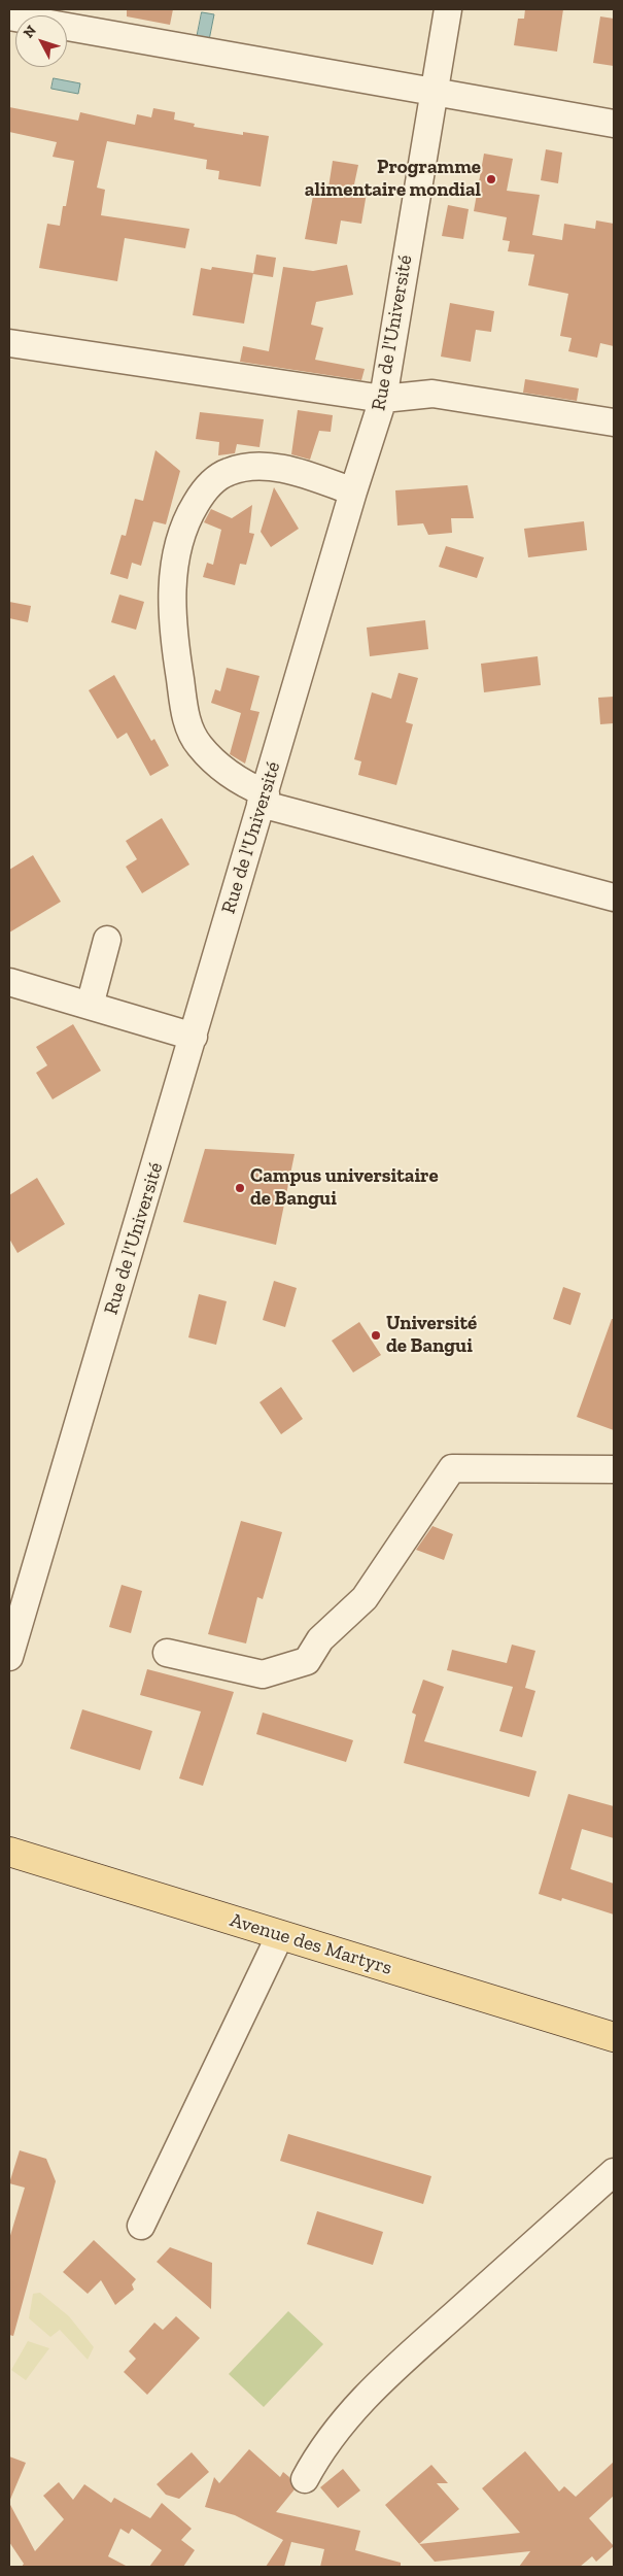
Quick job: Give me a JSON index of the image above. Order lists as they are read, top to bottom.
{
  "streets": {
    "main road": ["Avenue des Martyrs"],
    "street": ["Rue de l'Université"]
  },
  "places": ["Programme alimentaire mondial", "Campus universitaire de Bangui", "Université de Bangui"],
  "north": "top left"
}
